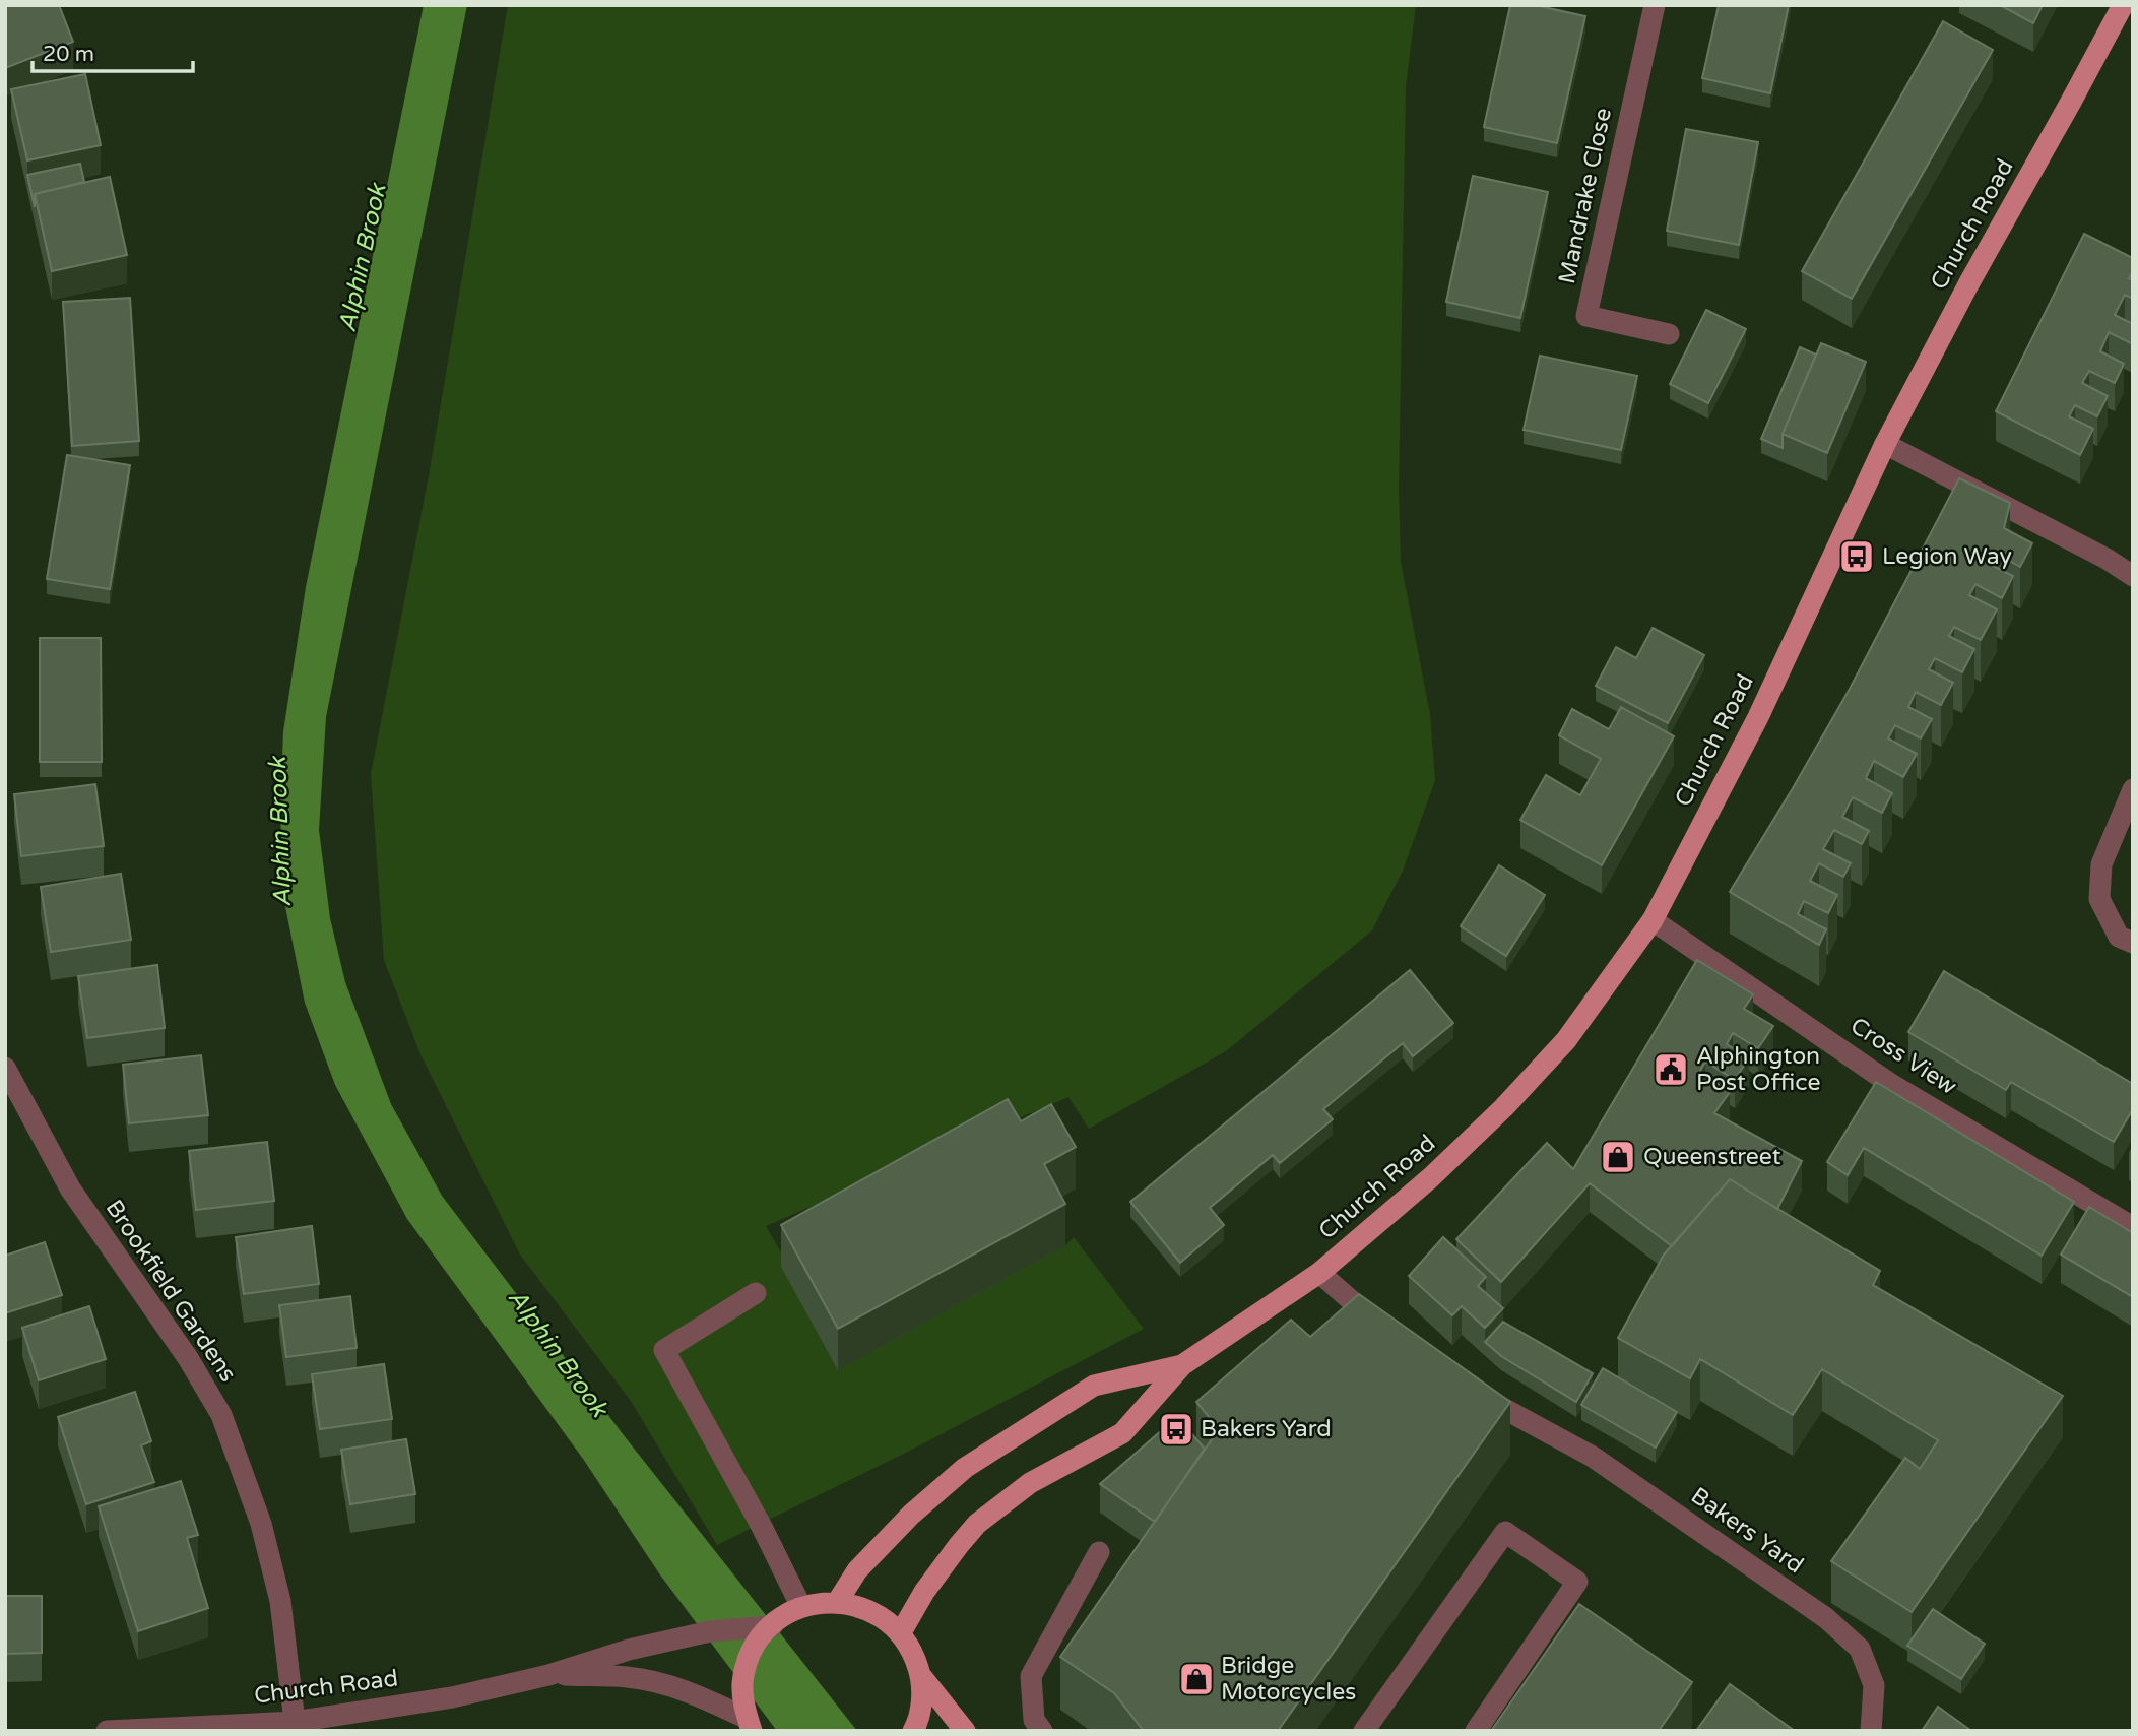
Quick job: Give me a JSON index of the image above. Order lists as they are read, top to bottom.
{
  "streets": {
    "main road": ["Church Road"],
    "street": [
      "Mandrake Close",
      "Cross View",
      "Brookfield Gardens",
      "Bakers Yard"
    ]
  },
  "crossings": [
    ["Church Road", "Cross View"],
    ["Church Road", "Brookfield Gardens"]
  ],
  "water": ["Alphin Brook"],
  "places": {
    "bus stop": ["Legion Way", "Bakers Yard"],
    "public building": ["Alphington Post Office"],
    "shop": ["Queenstreet", "Bridge Motorcycles"]
  },
  "scale_bar": "20 m"
}
